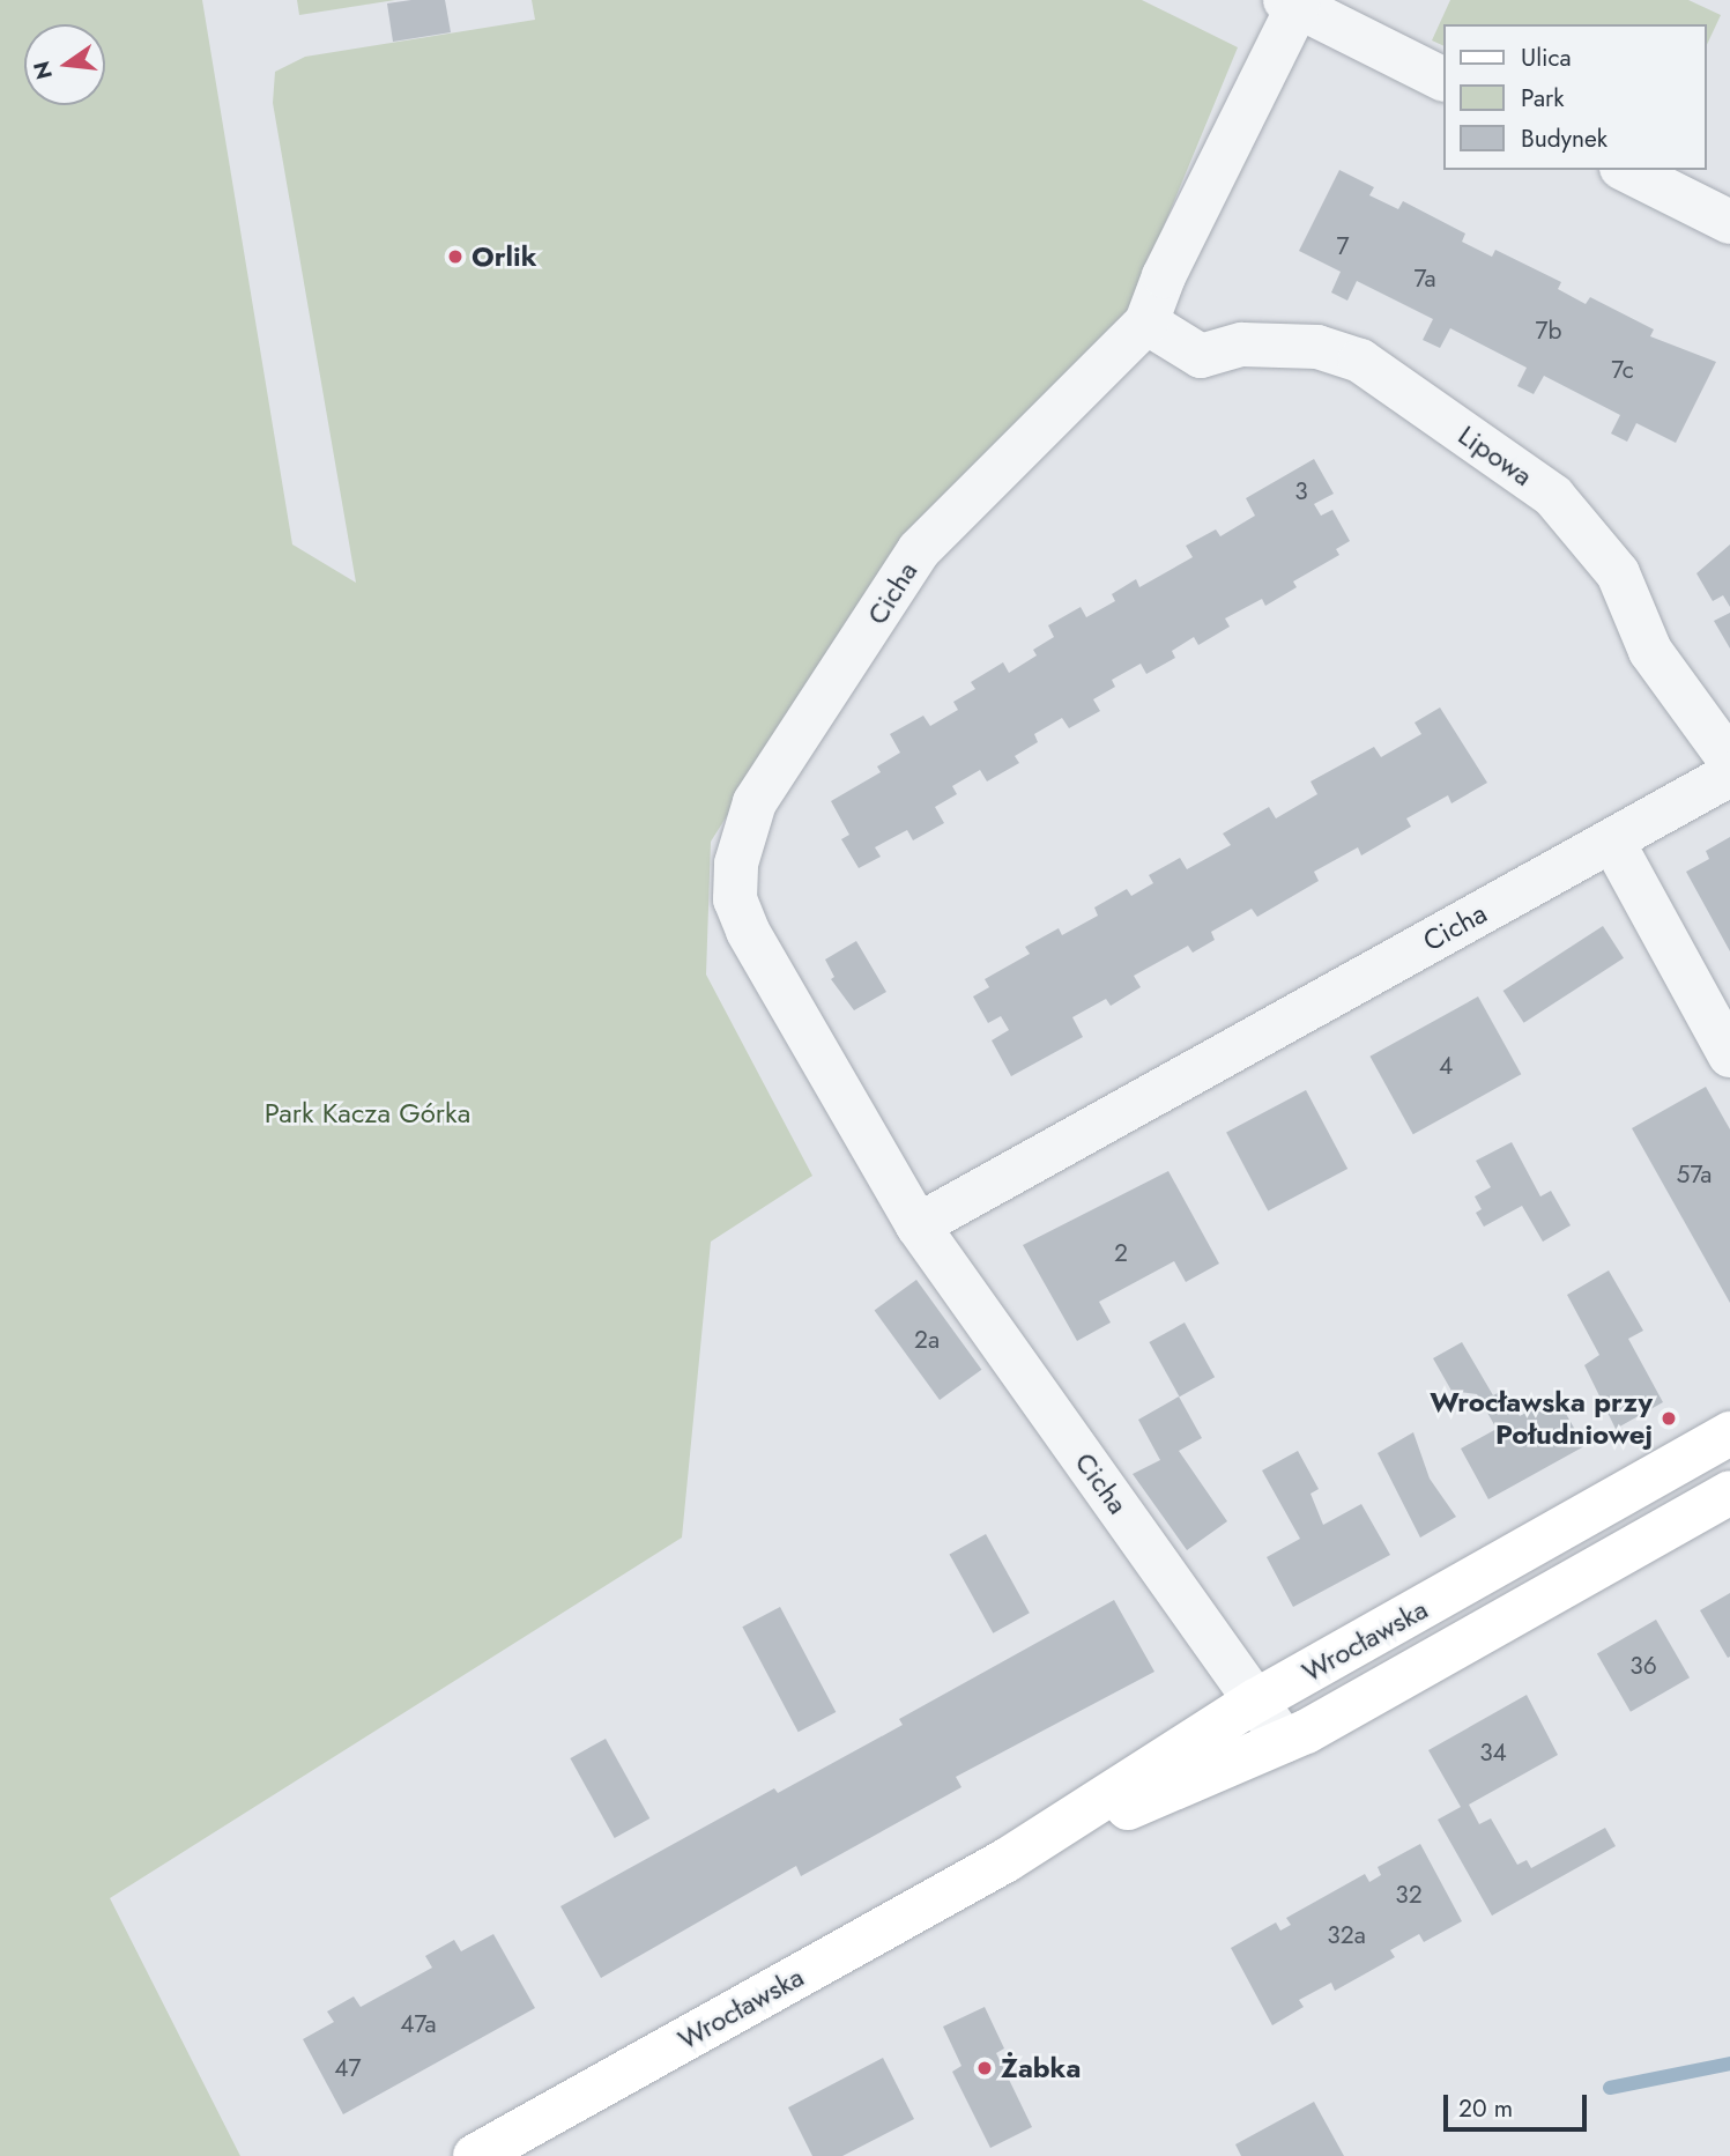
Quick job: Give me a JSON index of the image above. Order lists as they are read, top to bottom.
{
  "streets": {
    "street": ["Lipowa", "Cicha", "Wrocławska"]
  },
  "crossings": [
    ["Lipowa", "Cicha"],
    ["Cicha", "Wrocławska"]
  ],
  "parks": ["Park Kacza Górka"],
  "places": ["Orlik", "Wrocławska przy Południowej", "Żabka"],
  "house_numbers": [
    "7",
    "7a",
    "7b",
    "7c",
    "3",
    "4",
    "57a",
    "2",
    "2a",
    "36",
    "34",
    "32",
    "32a",
    "47a",
    "47"
  ],
  "legend": ["Ulica", "Park", "Budynek"],
  "scale_bar": "20 m",
  "north": "left"
}
